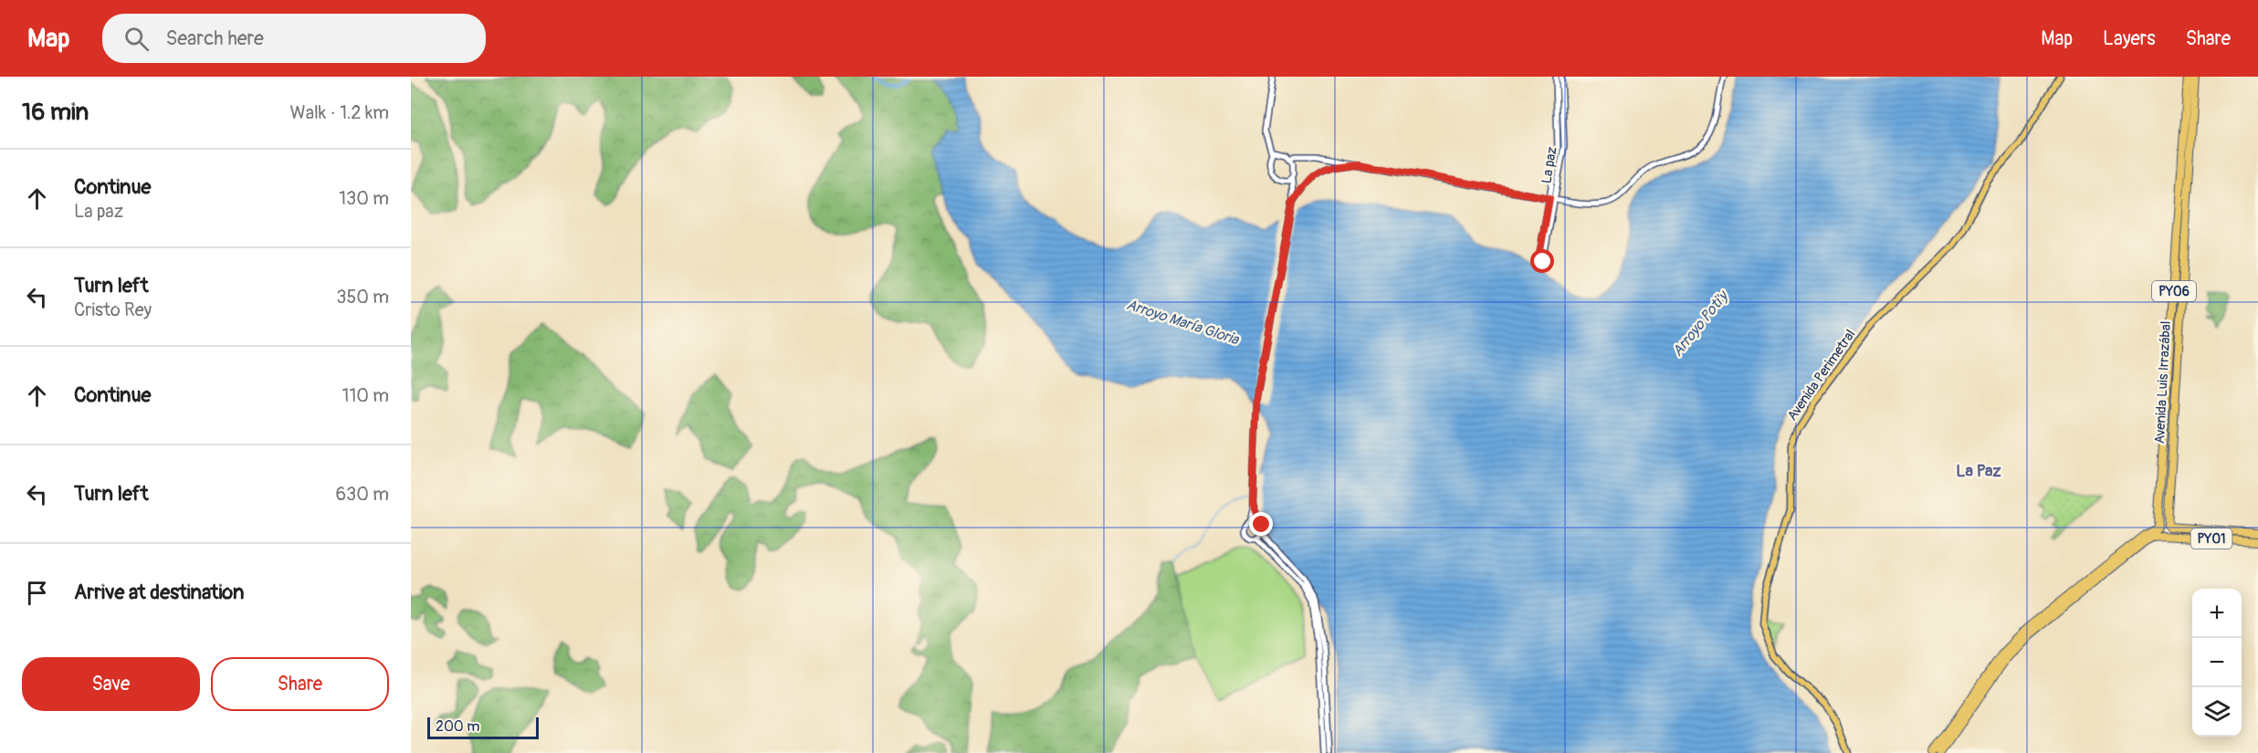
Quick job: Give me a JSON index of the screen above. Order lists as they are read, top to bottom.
{
  "streets": {
    "highway": ["PY06", "Avenida Luis Irrazábal", "PY01"],
    "main road": ["Avenida Perimetral"],
    "street": ["La paz"]
  },
  "crossings": [
    ["PY06", "Avenida Luis Irrazábal"],
    ["PY06", "PY01"],
    ["Avenida Luis Irrazábal", "PY01"]
  ],
  "districts": ["La Paz"],
  "water": ["Arroyo María Gloria", "Arroyo Poti'y"],
  "scale_bar": "200 m",
  "page": {
    "header": "Map",
    "search": "Search here",
    "nav": ["Map", "Layers", "Share"],
    "heading": ["16 min", "Walk · 1.2 km"],
    "list": [
      ["Continue", "La paz", "130 m"],
      ["Turn left", "Cristo Rey", "350 m"],
      ["Continue", "110 m"],
      ["Turn left", "630 m"],
      "Arrive at destination"
    ],
    "map_buttons": ["+", "−"],
    "buttons": ["Save", "Share"],
    "scale": "200 m"
  }
}
